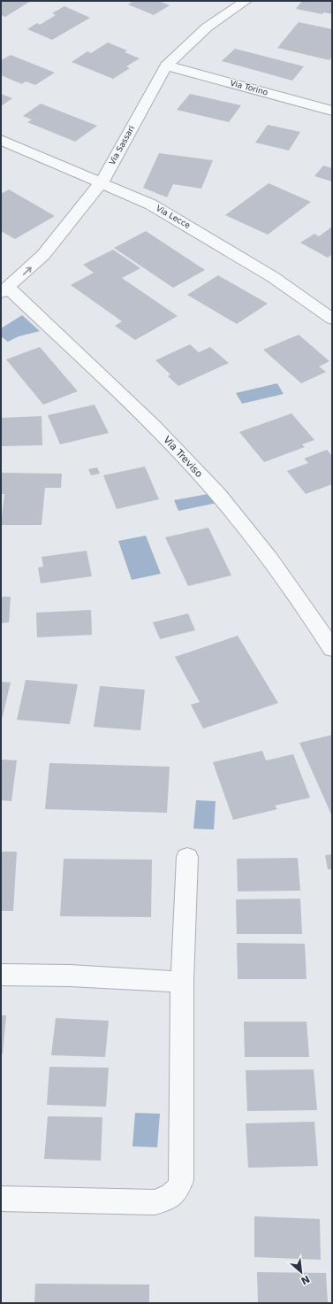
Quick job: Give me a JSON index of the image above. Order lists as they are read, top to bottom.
{
  "streets": {
    "street": [
      "Via Torino",
      "Via Sassari",
      "Via Lecce",
      "Via Treviso"
    ]
  },
  "crossings": [
    ["Via Torino", "Via Sassari"],
    ["Via Sassari", "Via Lecce"],
    ["Via Sassari", "Via Treviso"]
  ],
  "one_way": ["Via Sassari"],
  "north": "bottom right"
}
